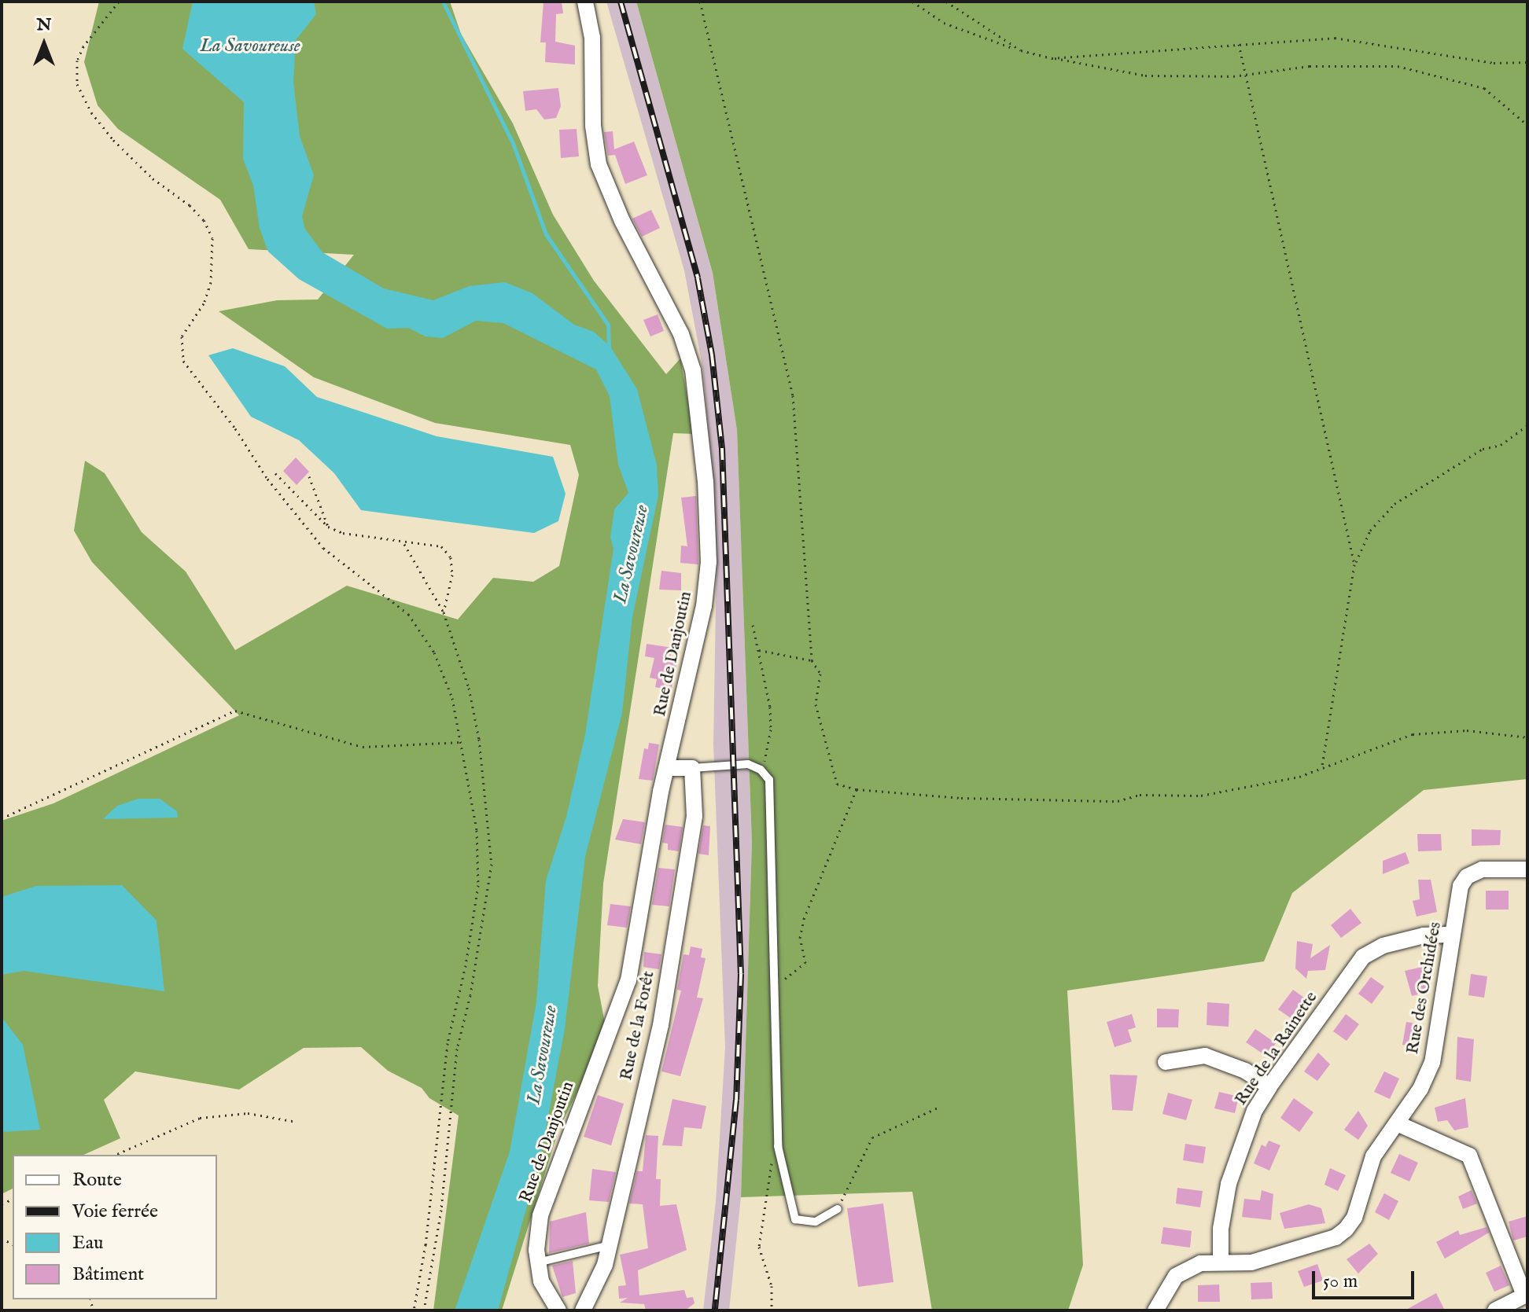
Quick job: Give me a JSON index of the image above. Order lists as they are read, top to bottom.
{
  "streets": {
    "street": [
      "Rue de Danjoutin",
      "Rue des Orchidées",
      "Rue de la Forêt",
      "Rue de la Rainette"
    ]
  },
  "crossings": [
    ["Rue des Orchidées", "Rue de la Rainette"]
  ],
  "water": ["La Savoureuse"],
  "legend": [
    "Route",
    "Voie ferrée",
    "Eau",
    "Bâtiment"
  ],
  "scale_bar": "50 m",
  "north": "top"
}
